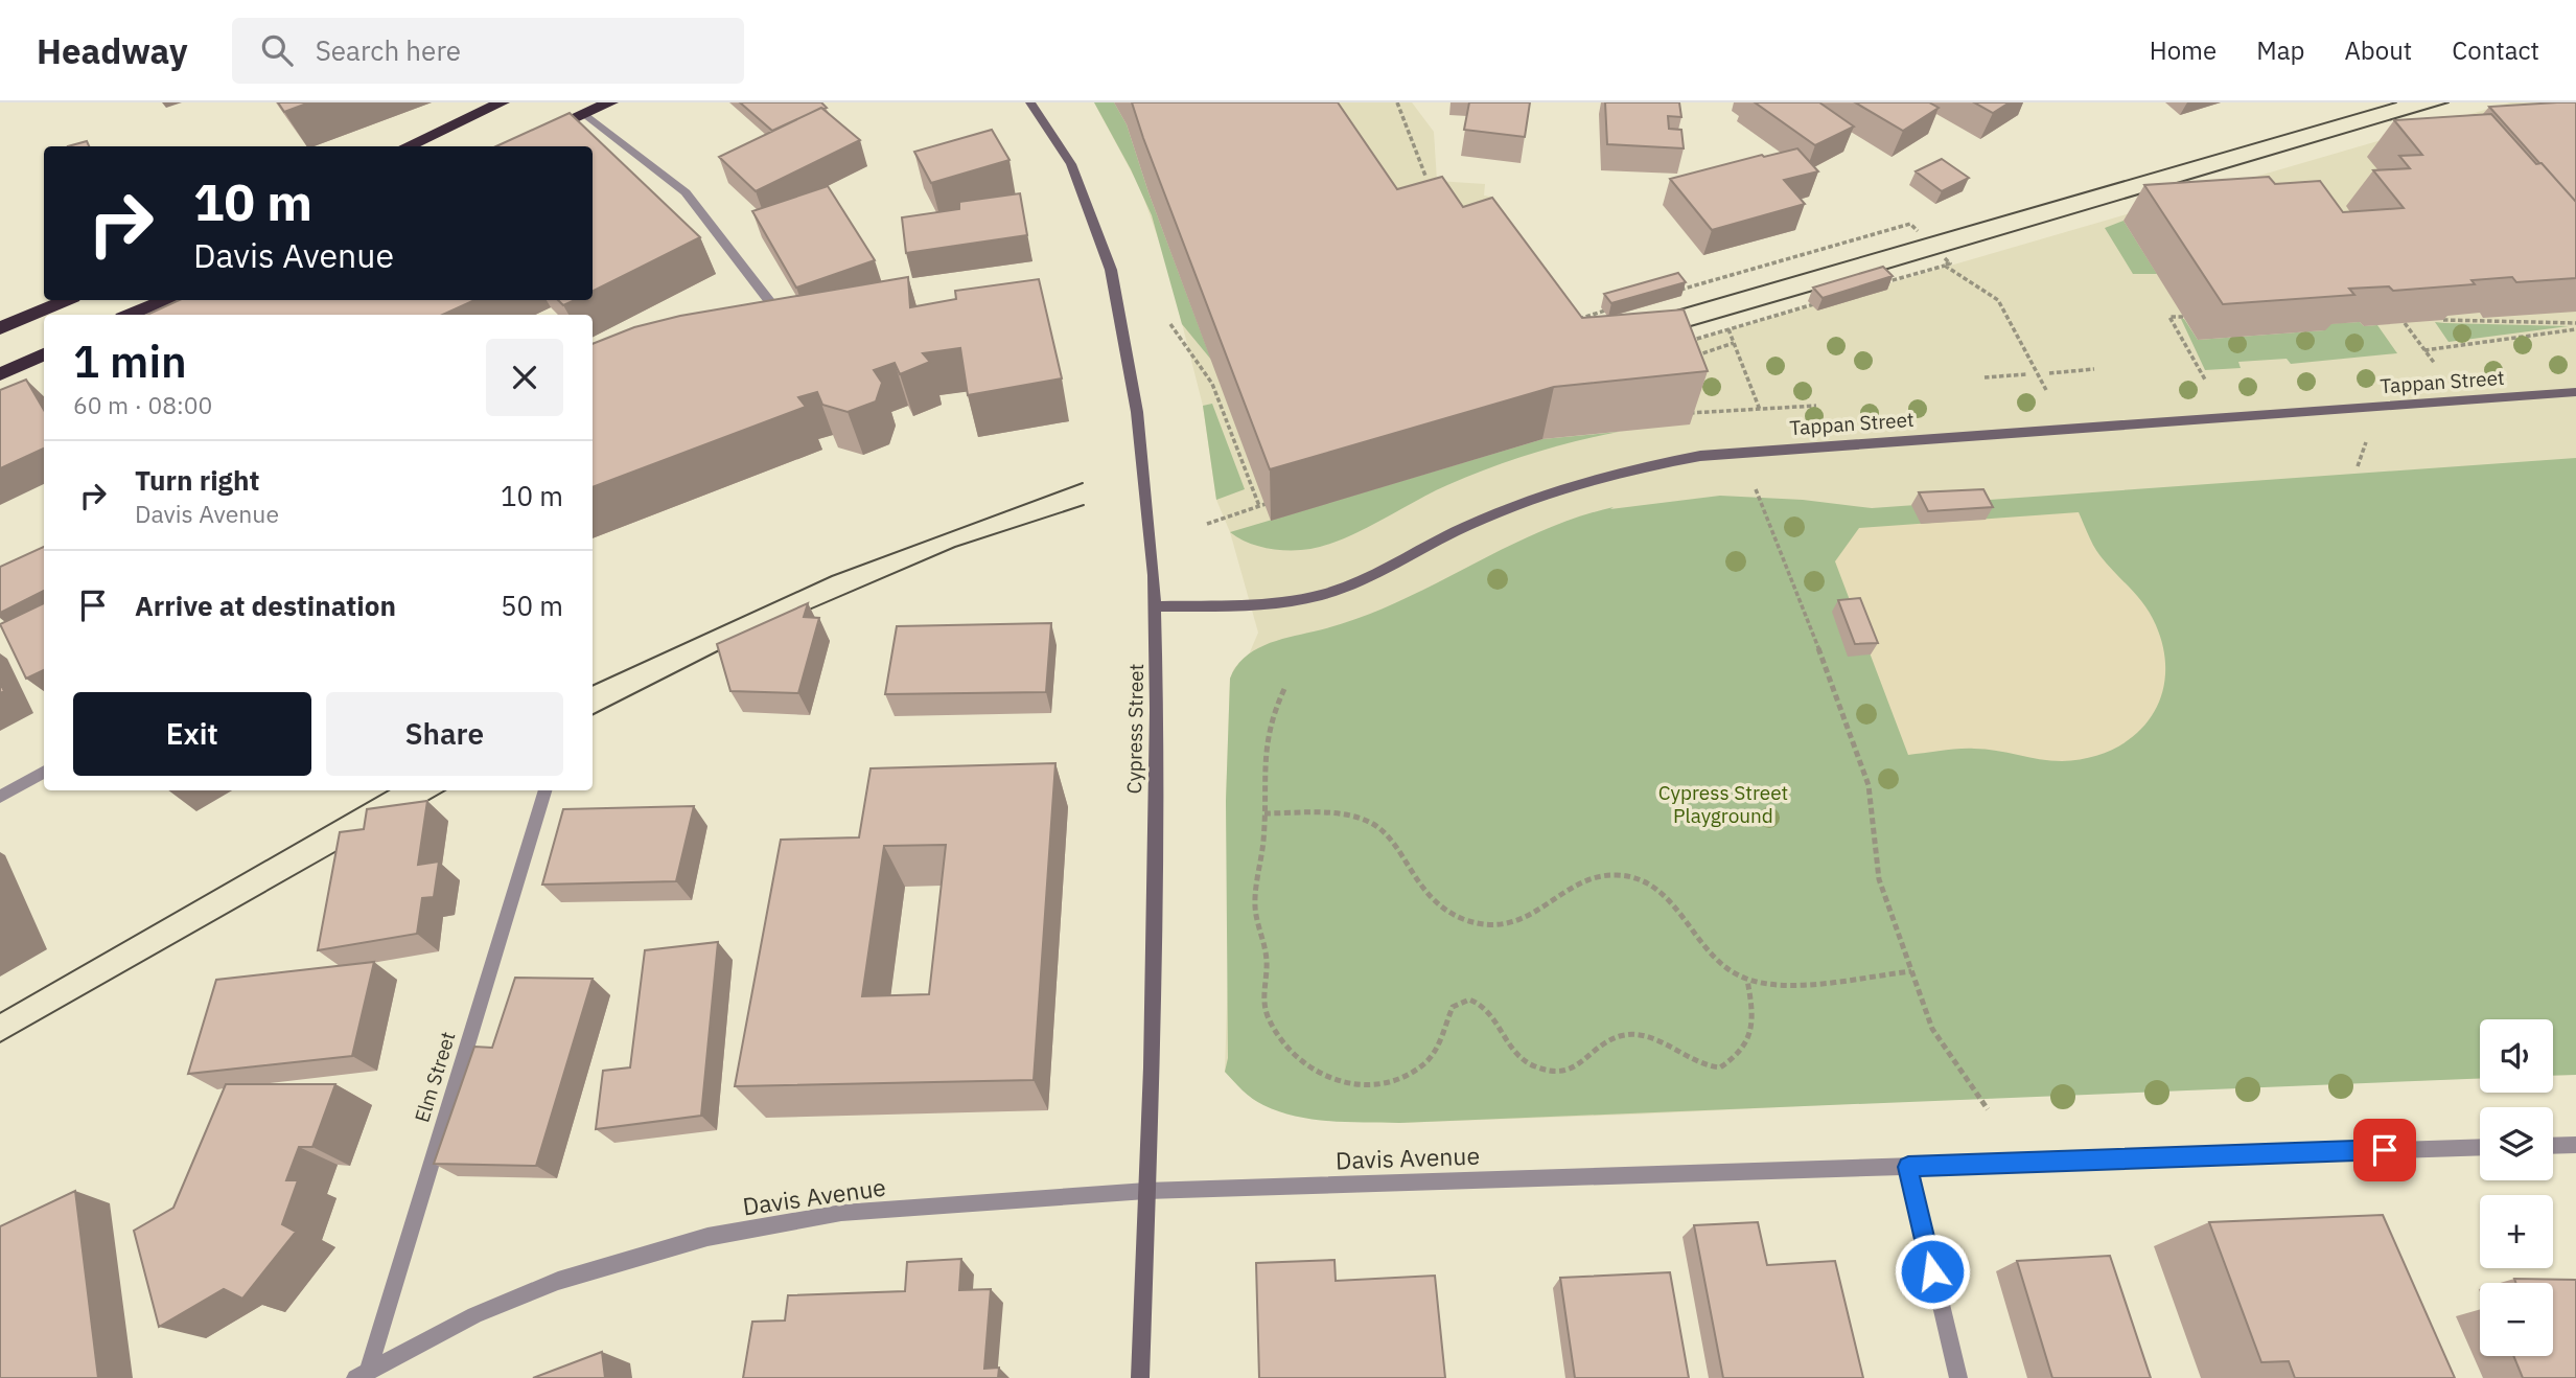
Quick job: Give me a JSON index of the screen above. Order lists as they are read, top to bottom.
{
  "streets": {
    "street": [
      "Tappan Street",
      "Cypress Street",
      "Elm Street",
      "Davis Avenue"
    ]
  },
  "crossings": [
    ["Tappan Street", "Cypress Street"],
    ["Cypress Street", "Davis Avenue"],
    ["Elm Street", "Davis Avenue"]
  ],
  "parks": ["Cypress Street Playground"],
  "page": {
    "header": "Headway",
    "search": "Search here",
    "nav": [
      "Home",
      "Map",
      "About",
      "Contact"
    ],
    "turn": ["10 m", "Davis Avenue"],
    "heading": ["1 min", "60 m · 08:00"],
    "list": [
      {
        "name": "Turn right",
        "note": "Davis Avenue",
        "value": "10 m"
      },
      {
        "name": "Arrive at destination",
        "value": "50 m"
      }
    ],
    "buttons": ["Exit", "Share"],
    "map_buttons": ["+", "−"]
  }
}
